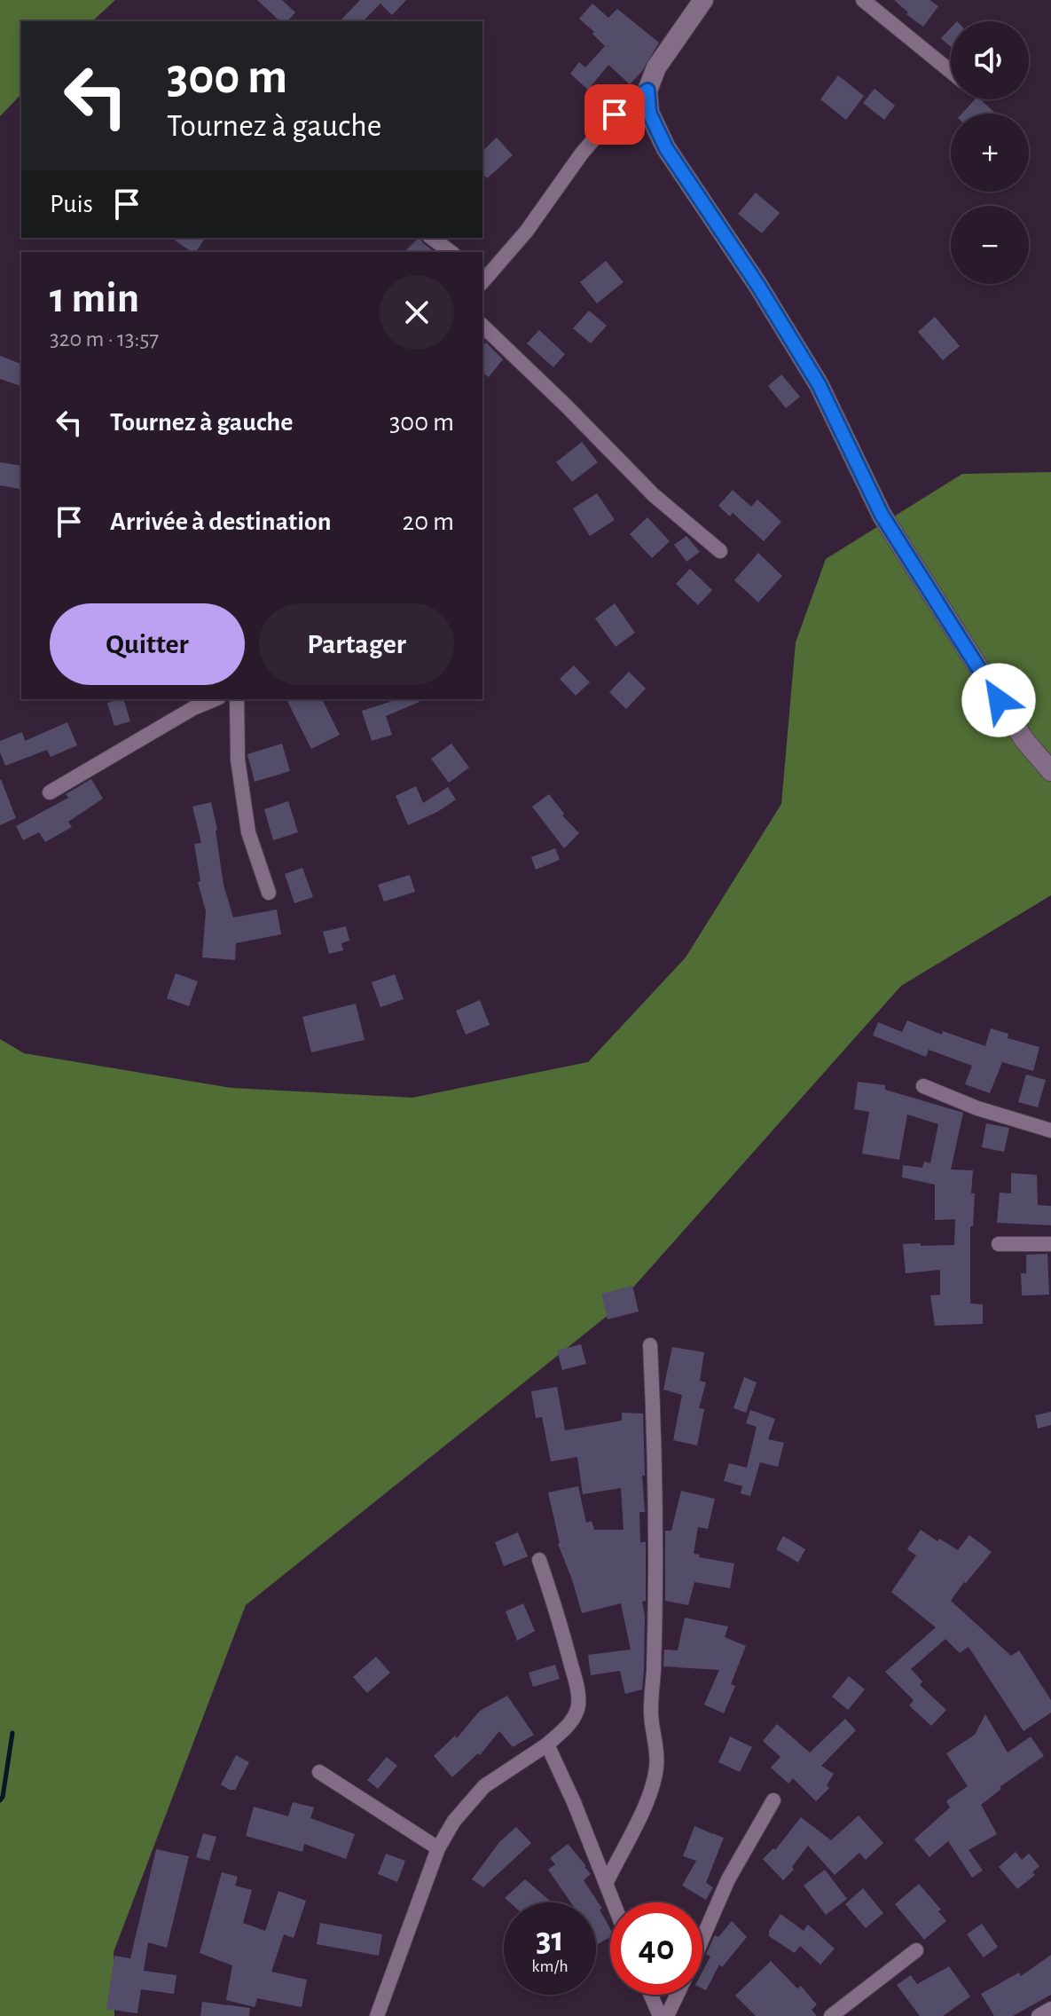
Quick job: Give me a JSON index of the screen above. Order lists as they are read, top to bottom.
{
  "page": {
    "map_buttons": ["+", "−"],
    "turn": ["300 m", "Tournez à gauche"],
    "then": "Puis",
    "heading": ["1 min", "320 m · 13:57"],
    "list": [
      {
        "name": "Tournez à gauche",
        "value": "300 m"
      },
      {
        "name": "Arrivée à destination",
        "value": "20 m"
      }
    ],
    "buttons": ["Quitter", "Partager"],
    "speed": "31 km/h",
    "limit": "40"
  }
}
